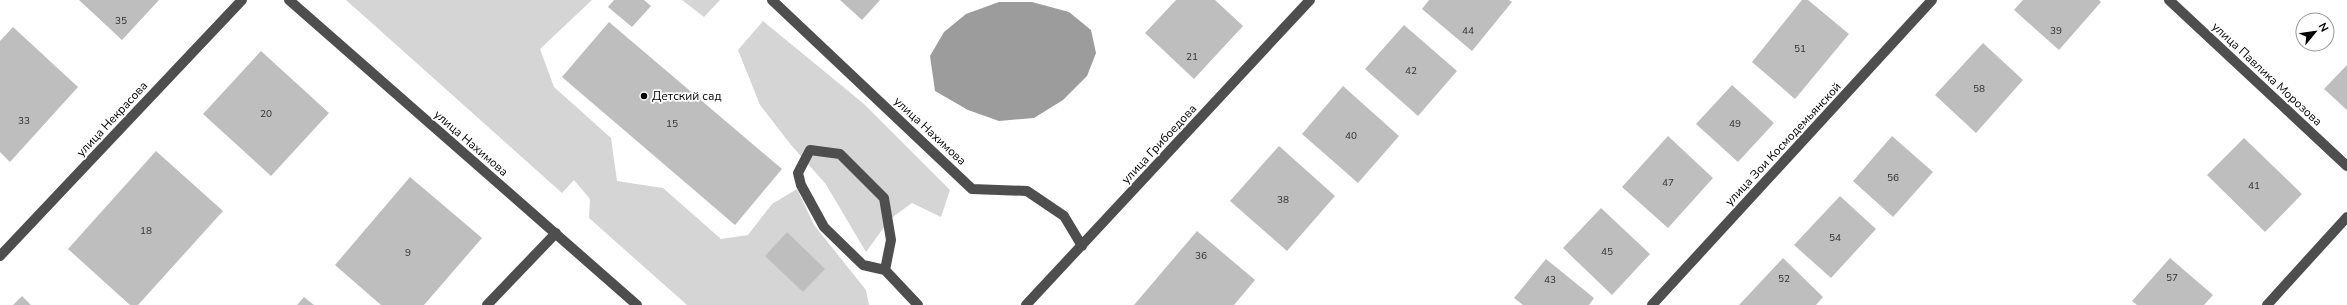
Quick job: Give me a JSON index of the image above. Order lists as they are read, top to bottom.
{
  "streets": {
    "street": [
      "улица Павлика Морозова",
      "улица Некрасова",
      "улица Нахимова",
      "улица Грибоедова",
      "улица Зои Космодемьянской"
    ]
  },
  "crossings": [
    ["улица Нахимова", "улица Грибоедова"]
  ],
  "places": ["Детский сад"],
  "house_numbers": [
    "35",
    "44",
    "39",
    "51",
    "21",
    "42",
    "58",
    "20",
    "33",
    "15",
    "49",
    "40",
    "56",
    "47",
    "41",
    "38",
    "18",
    "54",
    "45",
    "9",
    "36",
    "57",
    "52",
    "43"
  ],
  "north": "top right"
}
